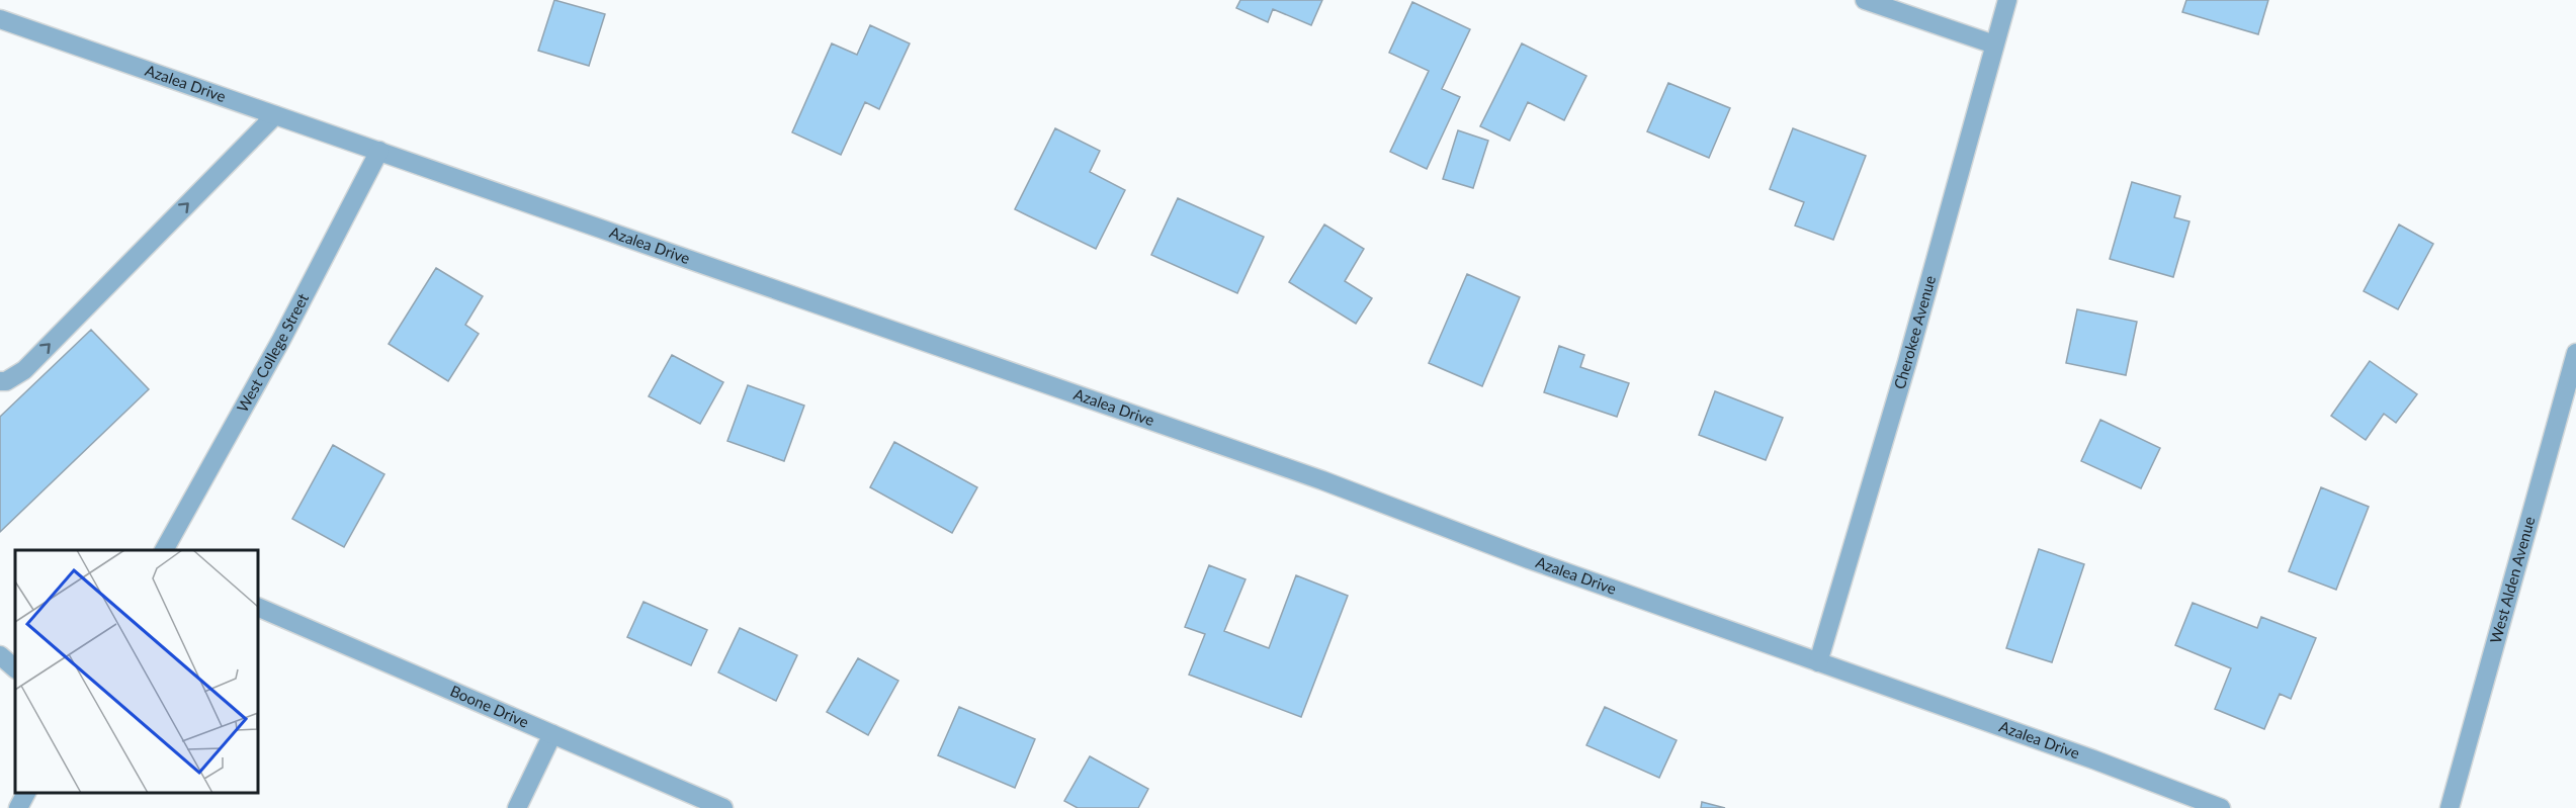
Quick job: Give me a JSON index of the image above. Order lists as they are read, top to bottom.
{
  "streets": {
    "street": [
      "Azalea Drive",
      "Cherokee Avenue",
      "West College Street",
      "West Alden Avenue",
      "Boone Drive"
    ]
  },
  "crossings": [
    ["Azalea Drive", "Cherokee Avenue"],
    ["Azalea Drive", "West College Street"]
  ]
}
